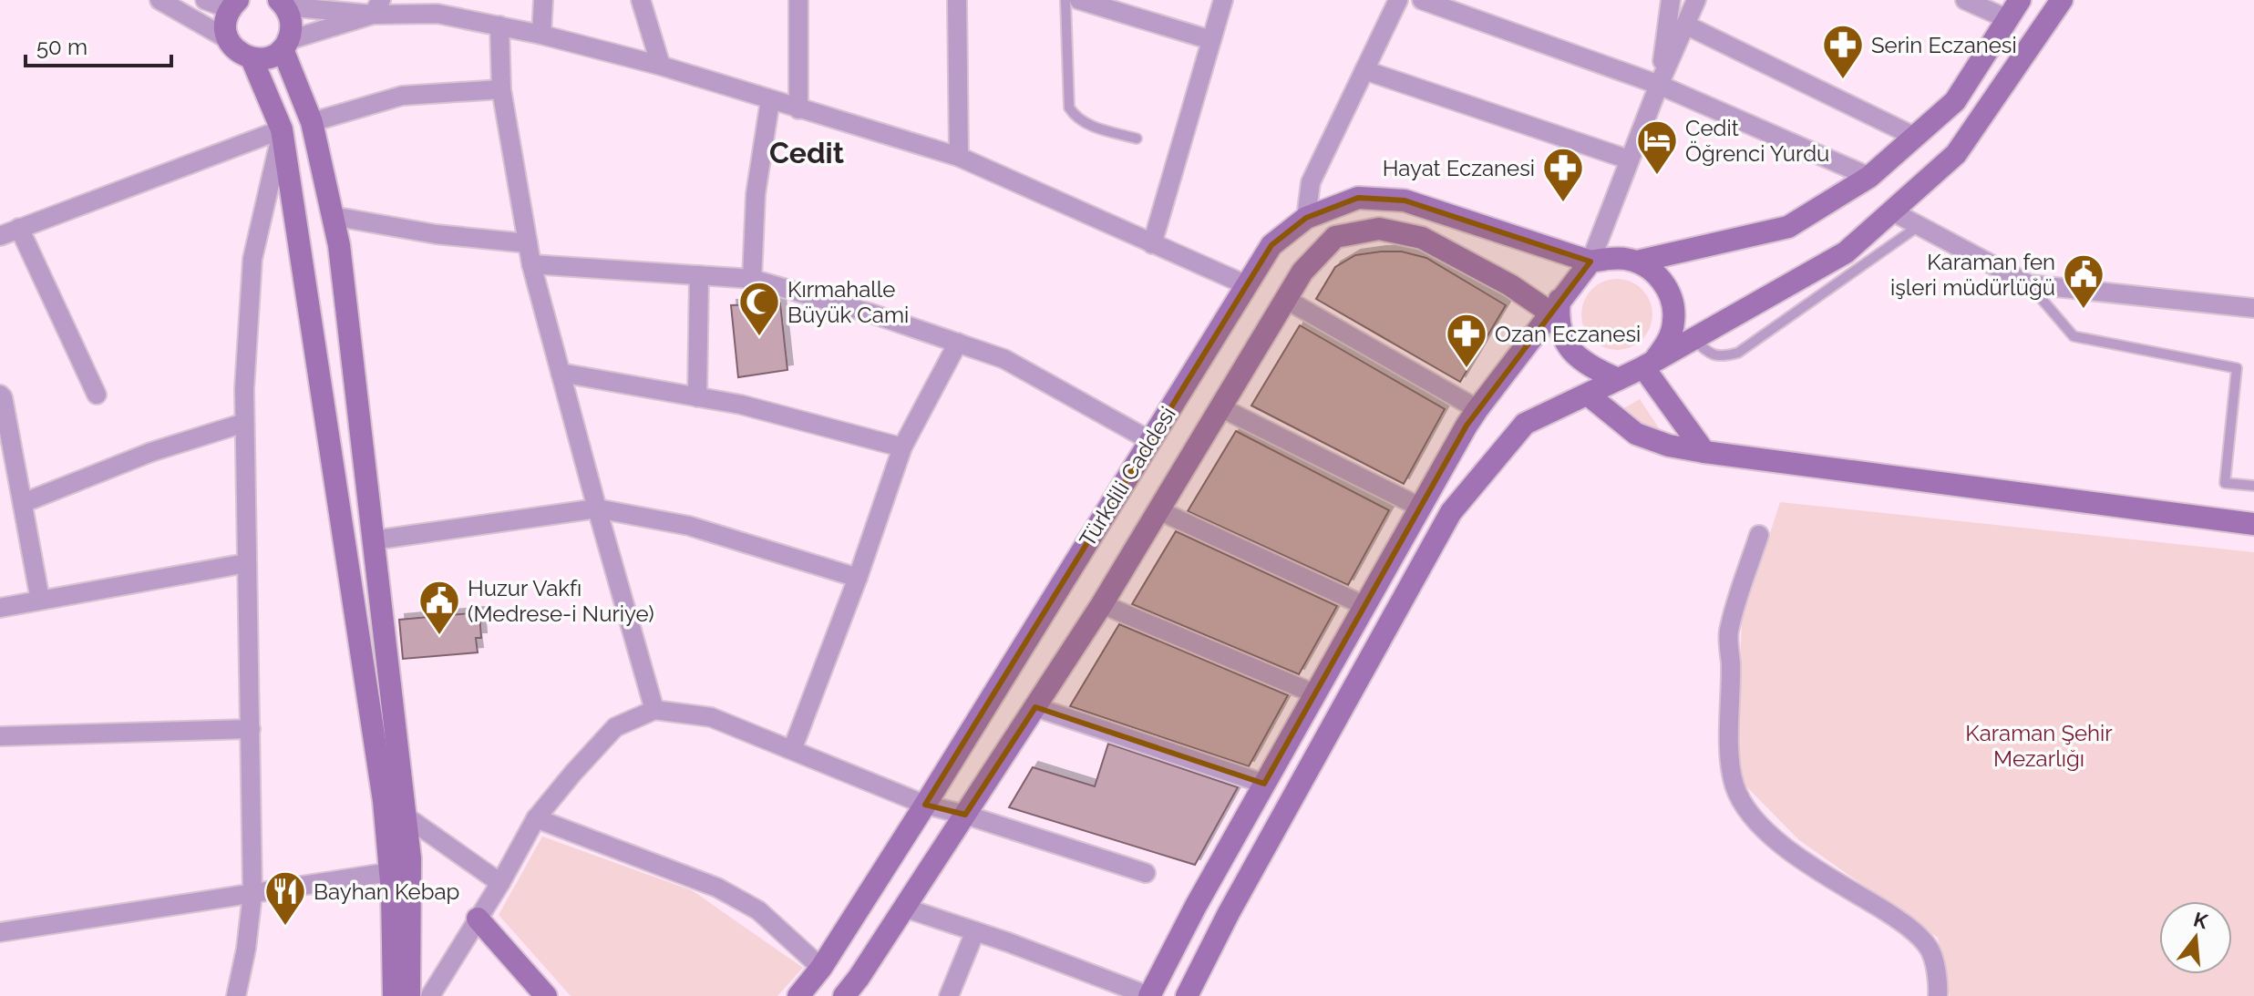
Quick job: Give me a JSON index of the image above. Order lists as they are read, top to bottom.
{
  "streets": {
    "main road": ["Türkdili Caddesi"]
  },
  "districts": ["Cedit"],
  "parks": ["Karaman Şehir Mezarlığı"],
  "places": {
    "pharmacy": ["Serin Eczanesi", "Hayat Eczanesi", "Ozan Eczanesi"],
    "hotel": ["Cedit Öğrenci Yurdu"],
    "public building": ["Karaman fen işleri müdürlüğü", "Huzur Vakfı (Medrese-i Nuriye)"],
    "mosque": ["Kırmahalle Büyük Cami"],
    "restaurant": ["Bayhan Kebap"]
  },
  "scale_bar": "50 m",
  "north": "top"
}
